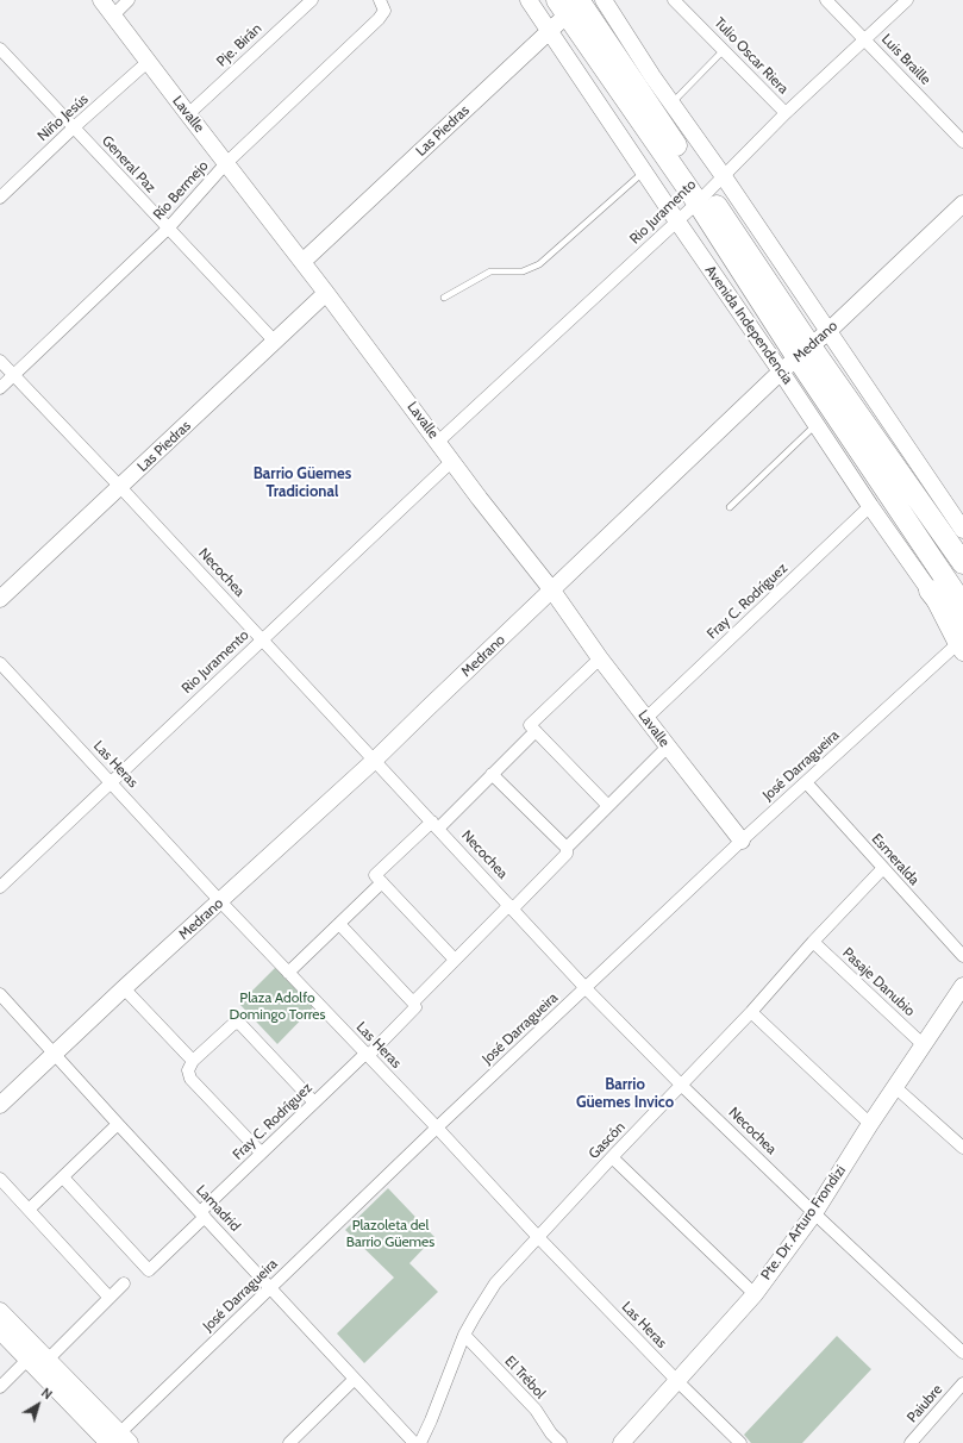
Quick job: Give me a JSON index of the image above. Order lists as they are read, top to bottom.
{
  "streets": {
    "highway": ["Avenida Independencia"],
    "street": [
      "Pje. Birán",
      "Tulio Oscar Riera",
      "Luis Braille",
      "Lavalle",
      "Niño Jesús",
      "Las Piedras",
      "General Paz",
      "Río Bermejo",
      "Rio Juramento",
      "Medrano",
      "Necochea",
      "Fray C. Rodríguez",
      "Las Heras",
      "José Darragueira",
      "Esmeralda",
      "Pasaje Danubio",
      "Gascón",
      "Lamadrid",
      "Pte. Dr. Arturo Frondizi",
      "El Trébol",
      "Paiubre"
    ]
  },
  "crossings": [
    ["Pje. Birán", "Lavalle"],
    ["Tulio Oscar Riera", "Rio Juramento"],
    ["Luis Braille", "Rio Juramento"],
    ["Lavalle", "Niño Jesús"],
    ["Lavalle", "Las Piedras"],
    ["Lavalle", "Río Bermejo"],
    ["Lavalle", "Rio Juramento"],
    ["Lavalle", "Medrano"],
    ["Lavalle", "Fray C. Rodríguez"],
    ["Lavalle", "José Darragueira"],
    ["Niño Jesús", "General Paz"],
    ["Las Piedras", "General Paz"],
    ["Las Piedras", "Avenida Independencia"],
    ["Las Piedras", "Necochea"],
    ["General Paz", "Río Bermejo"],
    ["Río Bermejo", "Necochea"],
    ["Rio Juramento", "Avenida Independencia"],
    ["Rio Juramento", "Necochea"],
    ["Rio Juramento", "Las Heras"],
    ["Avenida Independencia", "Medrano"],
    ["Avenida Independencia", "Fray C. Rodríguez"],
    ["Medrano", "Necochea"],
    ["Medrano", "Las Heras"],
    ["Medrano", "Lamadrid"],
    ["Necochea", "José Darragueira"],
    ["Necochea", "Gascón"],
    ["Necochea", "Pte. Dr. Arturo Frondizi"],
    ["Fray C. Rodríguez", "Las Heras"],
    ["Fray C. Rodríguez", "Lamadrid"],
    ["Las Heras", "José Darragueira"],
    ["Las Heras", "Gascón"],
    ["Las Heras", "Pte. Dr. Arturo Frondizi"],
    ["José Darragueira", "Esmeralda"],
    ["José Darragueira", "Lamadrid"],
    ["Esmeralda", "Gascón"],
    ["Pasaje Danubio", "Gascón"],
    ["Pasaje Danubio", "Pte. Dr. Arturo Frondizi"],
    ["Gascón", "El Trébol"]
  ],
  "districts": ["Barrio Güemes Tradicional", "Barrio Güemes Invico"],
  "parks": ["Plaza Adolfo Domingo Torres", "Plazoleta del Barrio Güemes"],
  "north": "top right"
}
